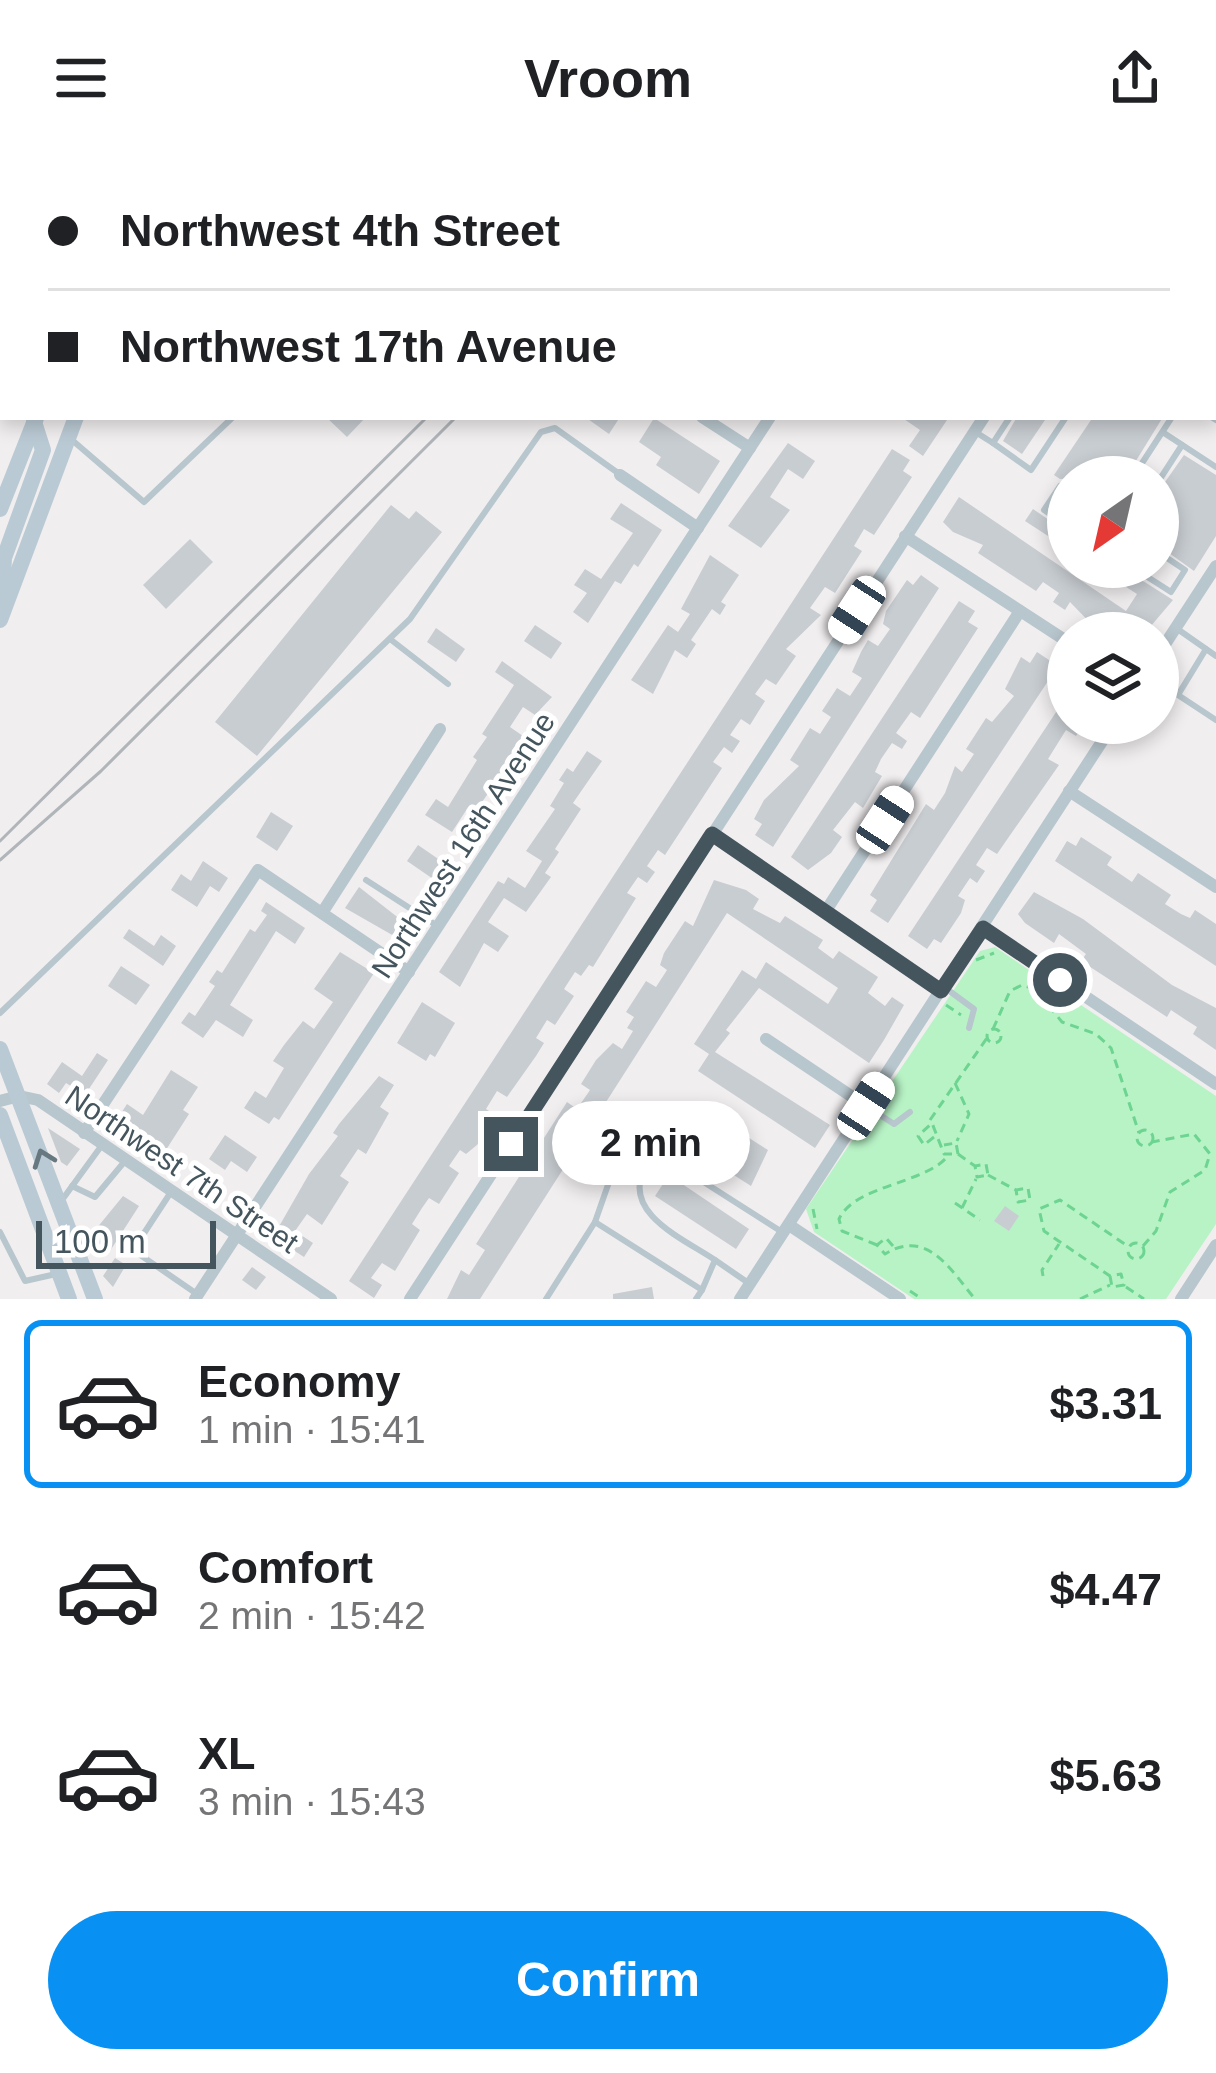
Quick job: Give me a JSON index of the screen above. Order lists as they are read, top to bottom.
{
  "streets": {
    "street": ["Northwest 16th Avenue", "Northwest 7th Street"]
  },
  "crossings": [
    ["Northwest 16th Avenue", "Northwest 7th Street"]
  ],
  "scale_bar": "100 m",
  "north": "bottom left",
  "page": {
    "header": "Vroom",
    "banner": ["Northwest 4th Street", "Northwest 17th Avenue"],
    "bubble": "2 min",
    "scale": "100 m",
    "list": [
      {
        "name": "Economy",
        "note": "1 min · 15:41",
        "value": "$3.31"
      },
      {
        "name": "Comfort",
        "note": "2 min · 15:42",
        "value": "$4.47"
      },
      {
        "name": "XL",
        "note": "3 min · 15:43",
        "value": "$5.63"
      }
    ],
    "buttons": "Confirm"
  }
}
